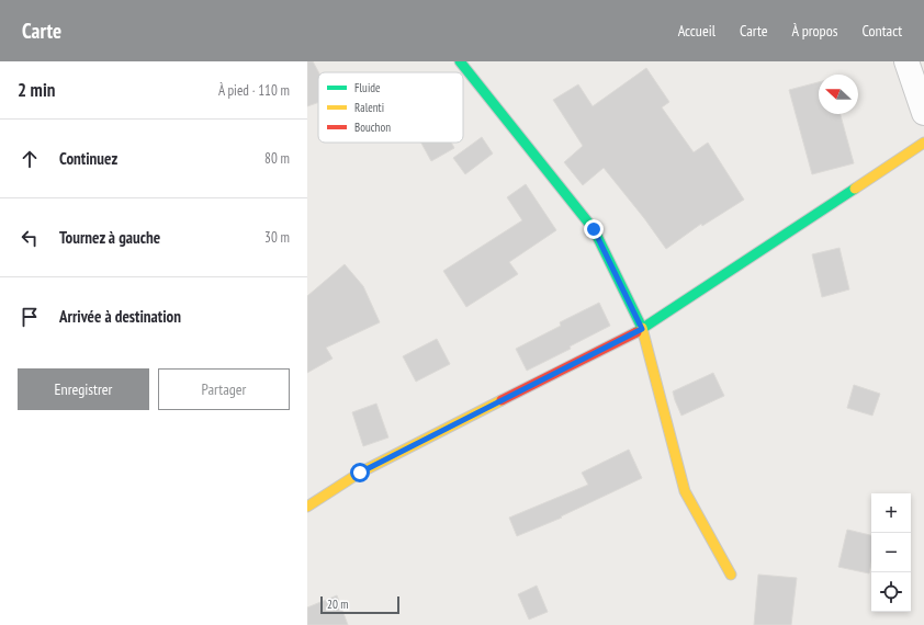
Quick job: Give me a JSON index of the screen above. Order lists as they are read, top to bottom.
{
  "legend": ["Fluide", "Ralenti", "Bouchon"],
  "scale_bar": "20 m",
  "north": "left",
  "page": {
    "header": "Carte",
    "nav": [
      "Accueil",
      "Carte",
      "À propos",
      "Contact"
    ],
    "heading": ["2 min", "À pied · 110 m"],
    "list": [
      ["Continuez", "80 m"],
      ["Tournez à gauche", "30 m"],
      "Arrivée à destination"
    ],
    "buttons": ["Enregistrer", "Partager"],
    "map_buttons": ["+", "−"],
    "scale": "20 m"
  }
}
